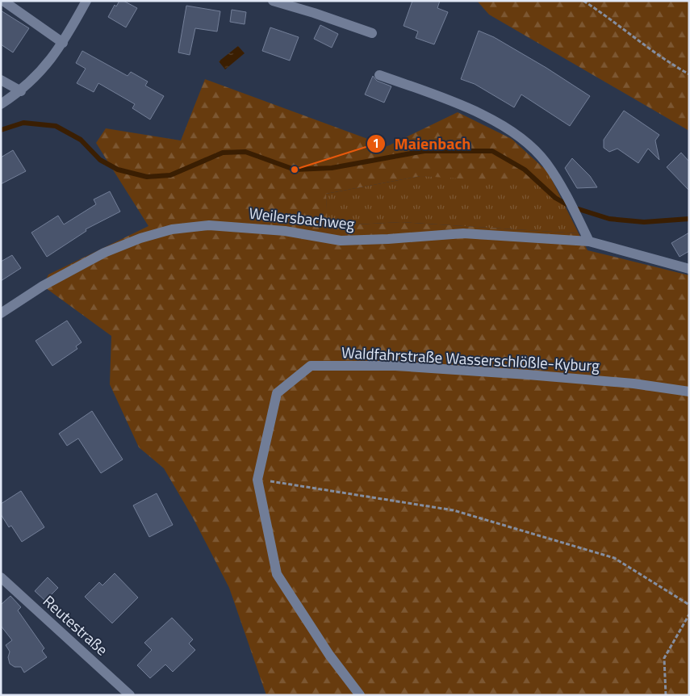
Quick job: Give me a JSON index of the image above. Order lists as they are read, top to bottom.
{
  "streets": {
    "street": ["Weilersbachweg", "Waldfahrstraße Wasserschlößle-Kyburg", "Reutestraße"]
  },
  "places": ["Maienbach"]
}
